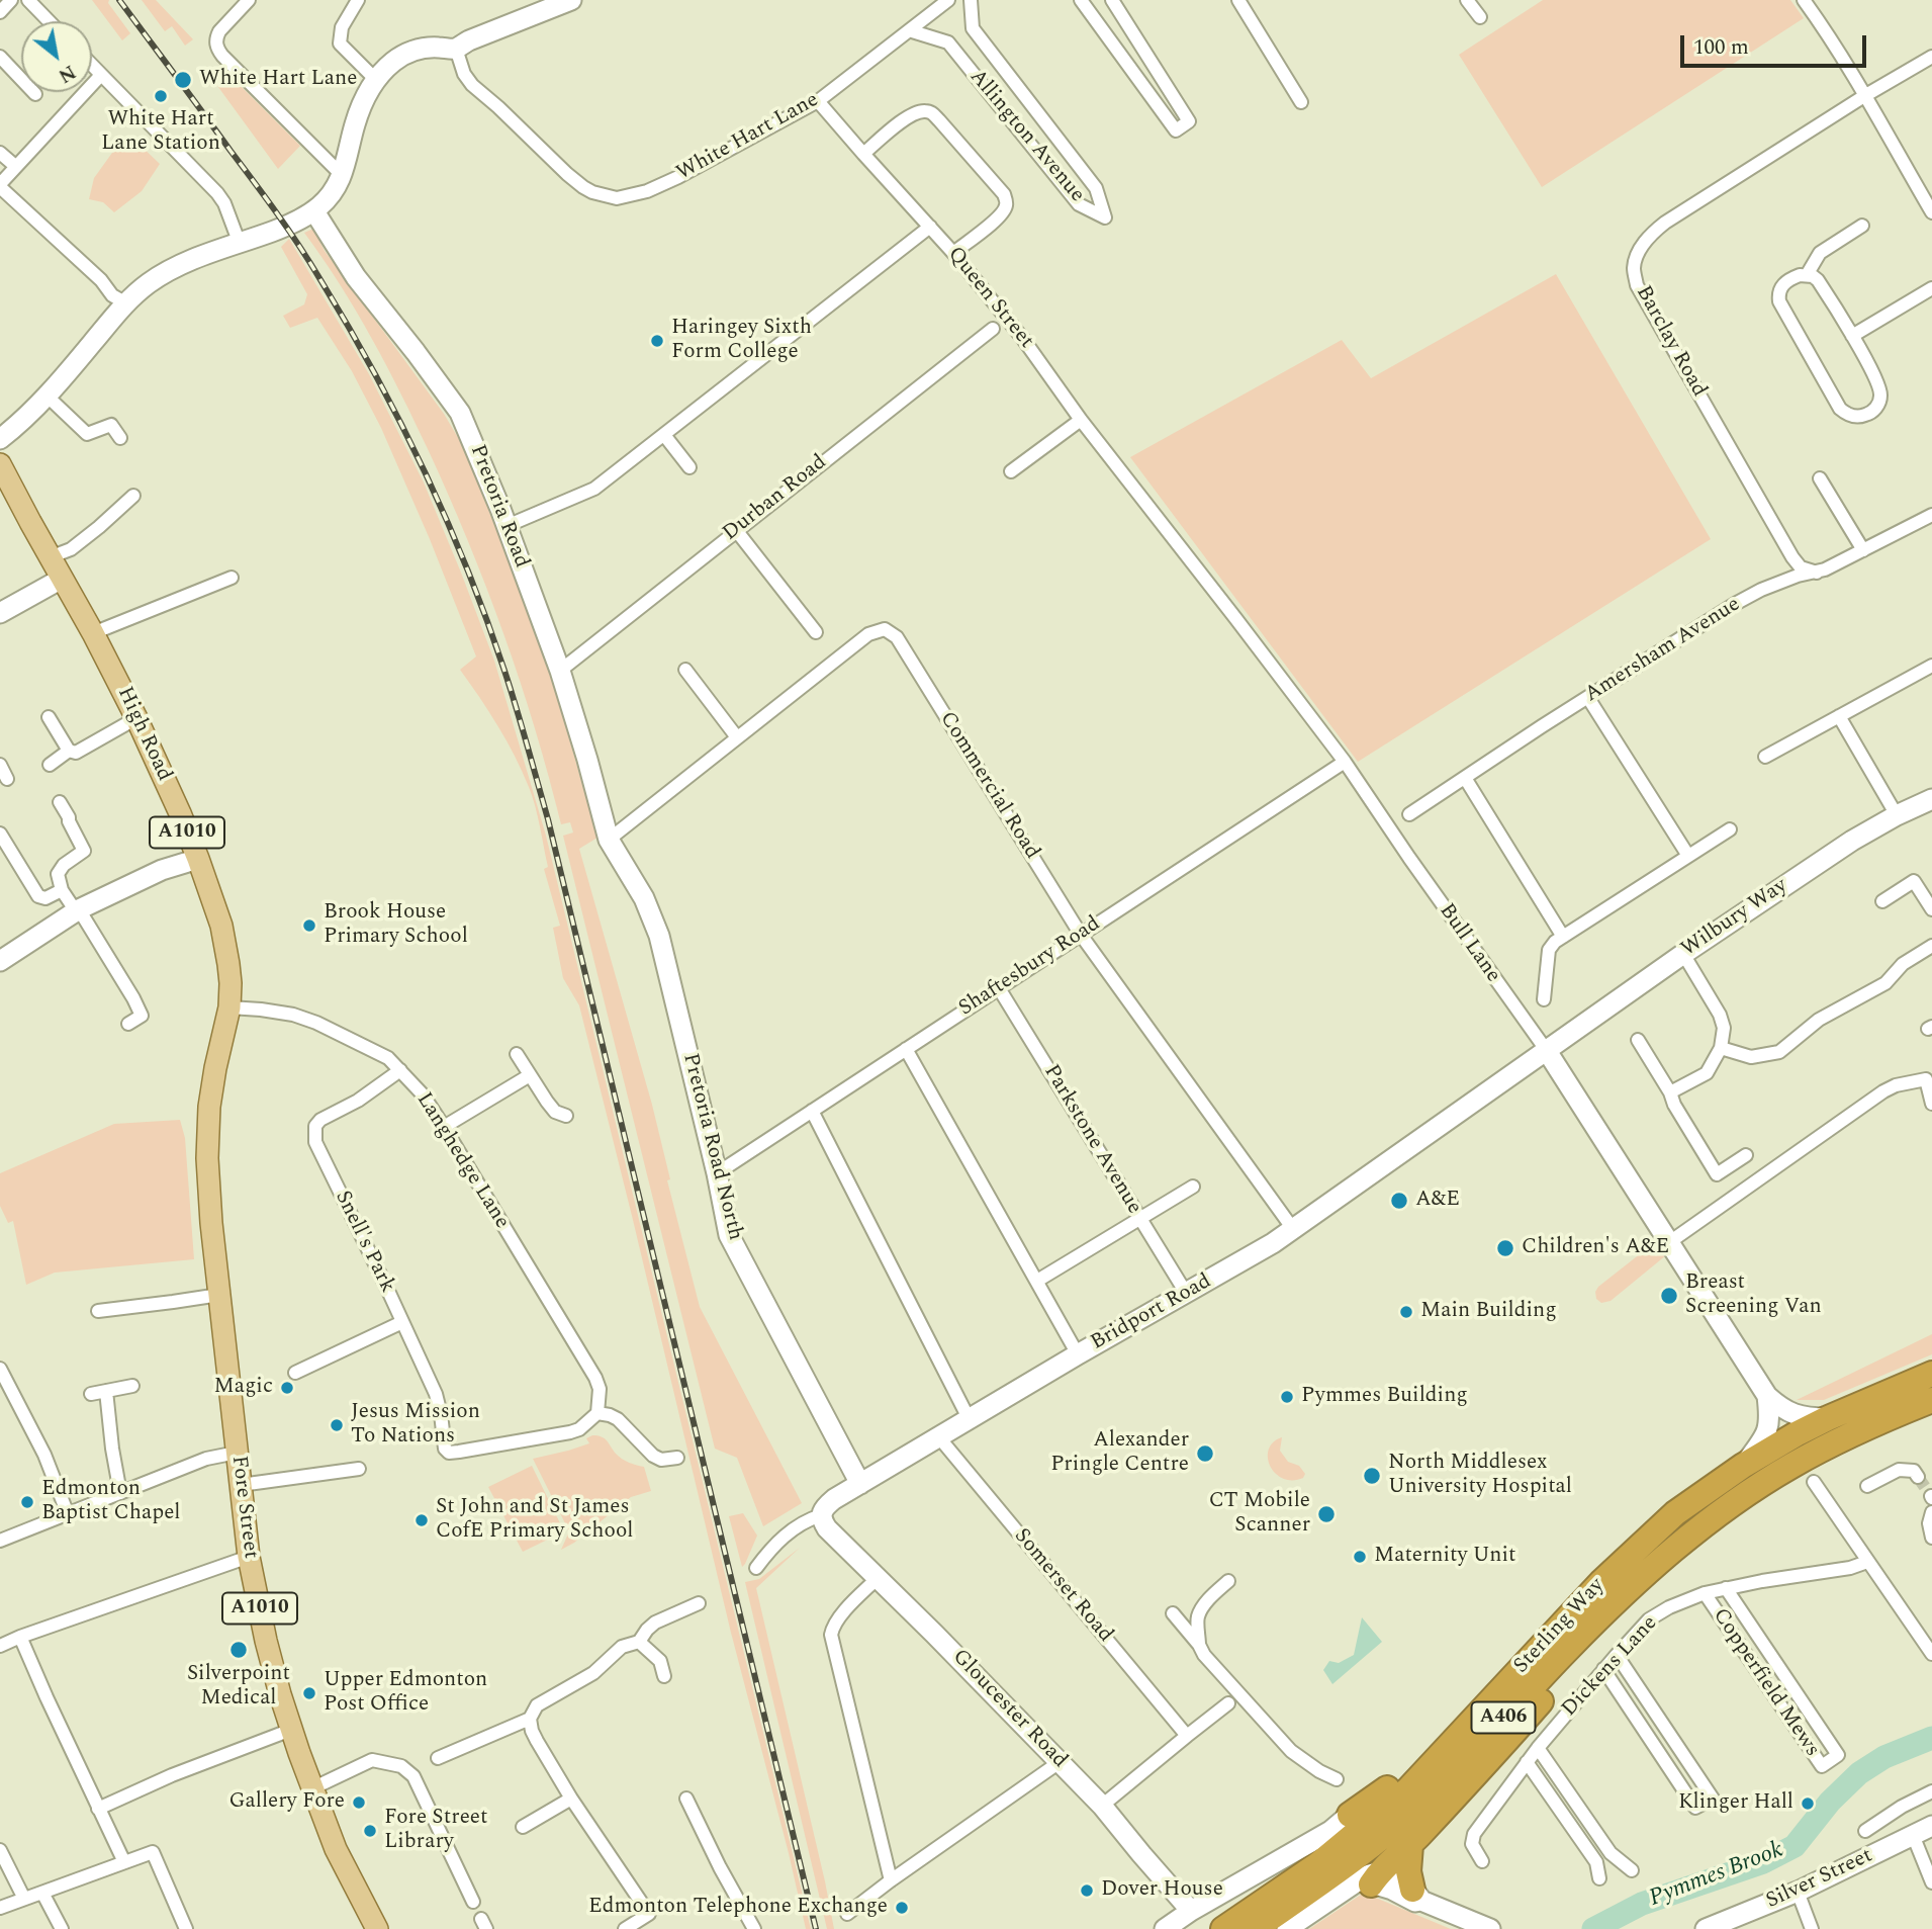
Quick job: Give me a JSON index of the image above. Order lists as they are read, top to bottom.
{
  "streets": {
    "highway": ["Sterling Way", "A406"],
    "main road": ["High Road", "A1010", "Fore Street"],
    "street": [
      "Allington Avenue",
      "White Hart Lane",
      "Queen Street",
      "Barclay Road",
      "Durban Road",
      "Pretoria Road",
      "Amersham Avenue",
      "Commercial Road",
      "Wilbury Way",
      "Bull Lane",
      "Shaftesbury Road",
      "Parkstone Avenue",
      "Pretoria Road North",
      "Langhedge Lane",
      "Snell's Park",
      "Bridport Road",
      "Somerset Road",
      "Dickens Lane",
      "Copperfield Mews",
      "Gloucester Road",
      "Silver Street"
    ]
  },
  "crossings": [
    ["Allington Avenue", "White Hart Lane"],
    ["White Hart Lane", "Queen Street"],
    ["Queen Street", "Bull Lane"],
    ["Barclay Road", "Amersham Avenue"],
    ["Durban Road", "Pretoria Road"],
    ["Pretoria Road", "Commercial Road"],
    ["Pretoria Road", "Pretoria Road North"],
    ["High Road", "Langhedge Lane"],
    ["High Road", "Fore Street"],
    ["Commercial Road", "Shaftesbury Road"],
    ["Commercial Road", "Pretoria Road North"],
    ["Commercial Road", "Bridport Road"],
    ["Wilbury Way", "Bull Lane"],
    ["Wilbury Way", "Bridport Road"],
    ["Bull Lane", "Shaftesbury Road"],
    ["Bull Lane", "Bridport Road"],
    ["Shaftesbury Road", "Parkstone Avenue"],
    ["Shaftesbury Road", "Pretoria Road North"],
    ["Parkstone Avenue", "Bridport Road"],
    ["Pretoria Road North", "Bridport Road"],
    ["Langhedge Lane", "Snell's Park"],
    ["Bridport Road", "Somerset Road"],
    ["Bridport Road", "Gloucester Road"],
    ["Sterling Way", "A406"],
    ["Dickens Lane", "Copperfield Mews"]
  ],
  "water": ["Pymmes Brook"],
  "places": [
    "White Hart Lane",
    "White Hart Lane Station",
    "Haringey Sixth Form College",
    "Brook House Primary School",
    "A&E",
    "Children's A&E",
    "Breast Screening Van",
    "Main Building",
    "Magic",
    "Pymmes Building",
    "Jesus Mission To Nations",
    "Alexander Pringle Centre",
    "North Middlesex University Hospital",
    "Edmonton Baptist Chapel",
    "CT Mobile Scanner",
    "St John and St James CofE Primary School",
    "Maternity Unit",
    "Silverpoint Medical",
    "Upper Edmonton Post Office",
    "Gallery Fore",
    "Klinger Hall",
    "Fore Street Library",
    "Dover House",
    "Edmonton Telephone Exchange"
  ],
  "scale_bar": "100 m",
  "north": "bottom right"
}
